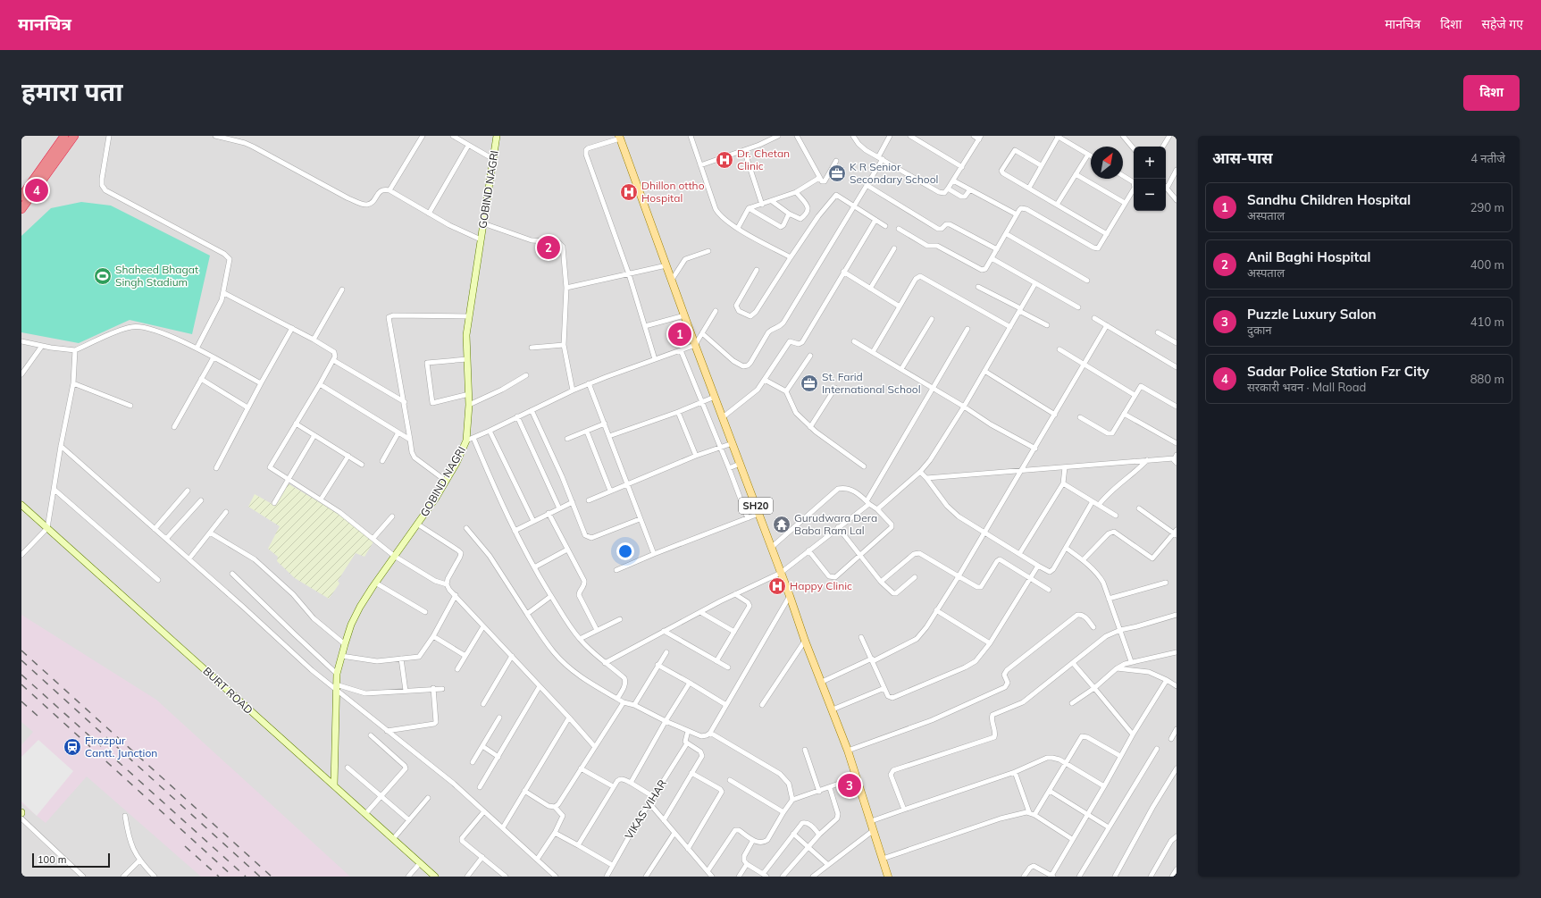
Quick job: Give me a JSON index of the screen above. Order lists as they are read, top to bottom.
{
  "streets": {
    "main road": ["SH20"],
    "street": ["GOBIND NAGRI", "BURT ROAD", "VIKAS VIHAR"]
  },
  "crossings": [
    ["GOBIND NAGRI", "BURT ROAD"]
  ],
  "places": {
    "hospital": ["Dr. Chetan Clinic", "Dhillon ottho Hospital", "Happy Clinic"],
    "office": ["K R Senior Secondary School", "St. Farid International School"],
    "sports": ["Shaheed Bhagat Singh Stadium"],
    "temple": ["Gurudwara Dera Baba Ram Lal"],
    "station": ["Firozpur Cantt. Junction"]
  },
  "scale_bar": "100 m",
  "north": "top right",
  "page": {
    "header": "मानचित्र",
    "nav": ["मानचित्र", "दिशा", "सहेजे गए"],
    "buttons": "दिशा",
    "title": "हमारा पता",
    "heading": ["आस-पास", "4 नतीजे"],
    "map_buttons": ["+", "−"],
    "pins": [
      "4",
      "2",
      "1",
      "3"
    ],
    "list": [
      {
        "mark": "1",
        "name": "Sandhu Children Hospital",
        "note": "अस्पताल",
        "value": "290 m"
      },
      {
        "mark": "2",
        "name": "Anil Baghi Hospital",
        "note": "अस्पताल",
        "value": "400 m"
      },
      {
        "mark": "3",
        "name": "Puzzle Luxury Salon",
        "note": "दुकान",
        "value": "410 m"
      },
      {
        "mark": "4",
        "name": "Sadar Police Station Fzr City",
        "note": "सरकारी भवन · Mall Road",
        "value": "880 m"
      }
    ],
    "scale": "100 m"
  }
}
